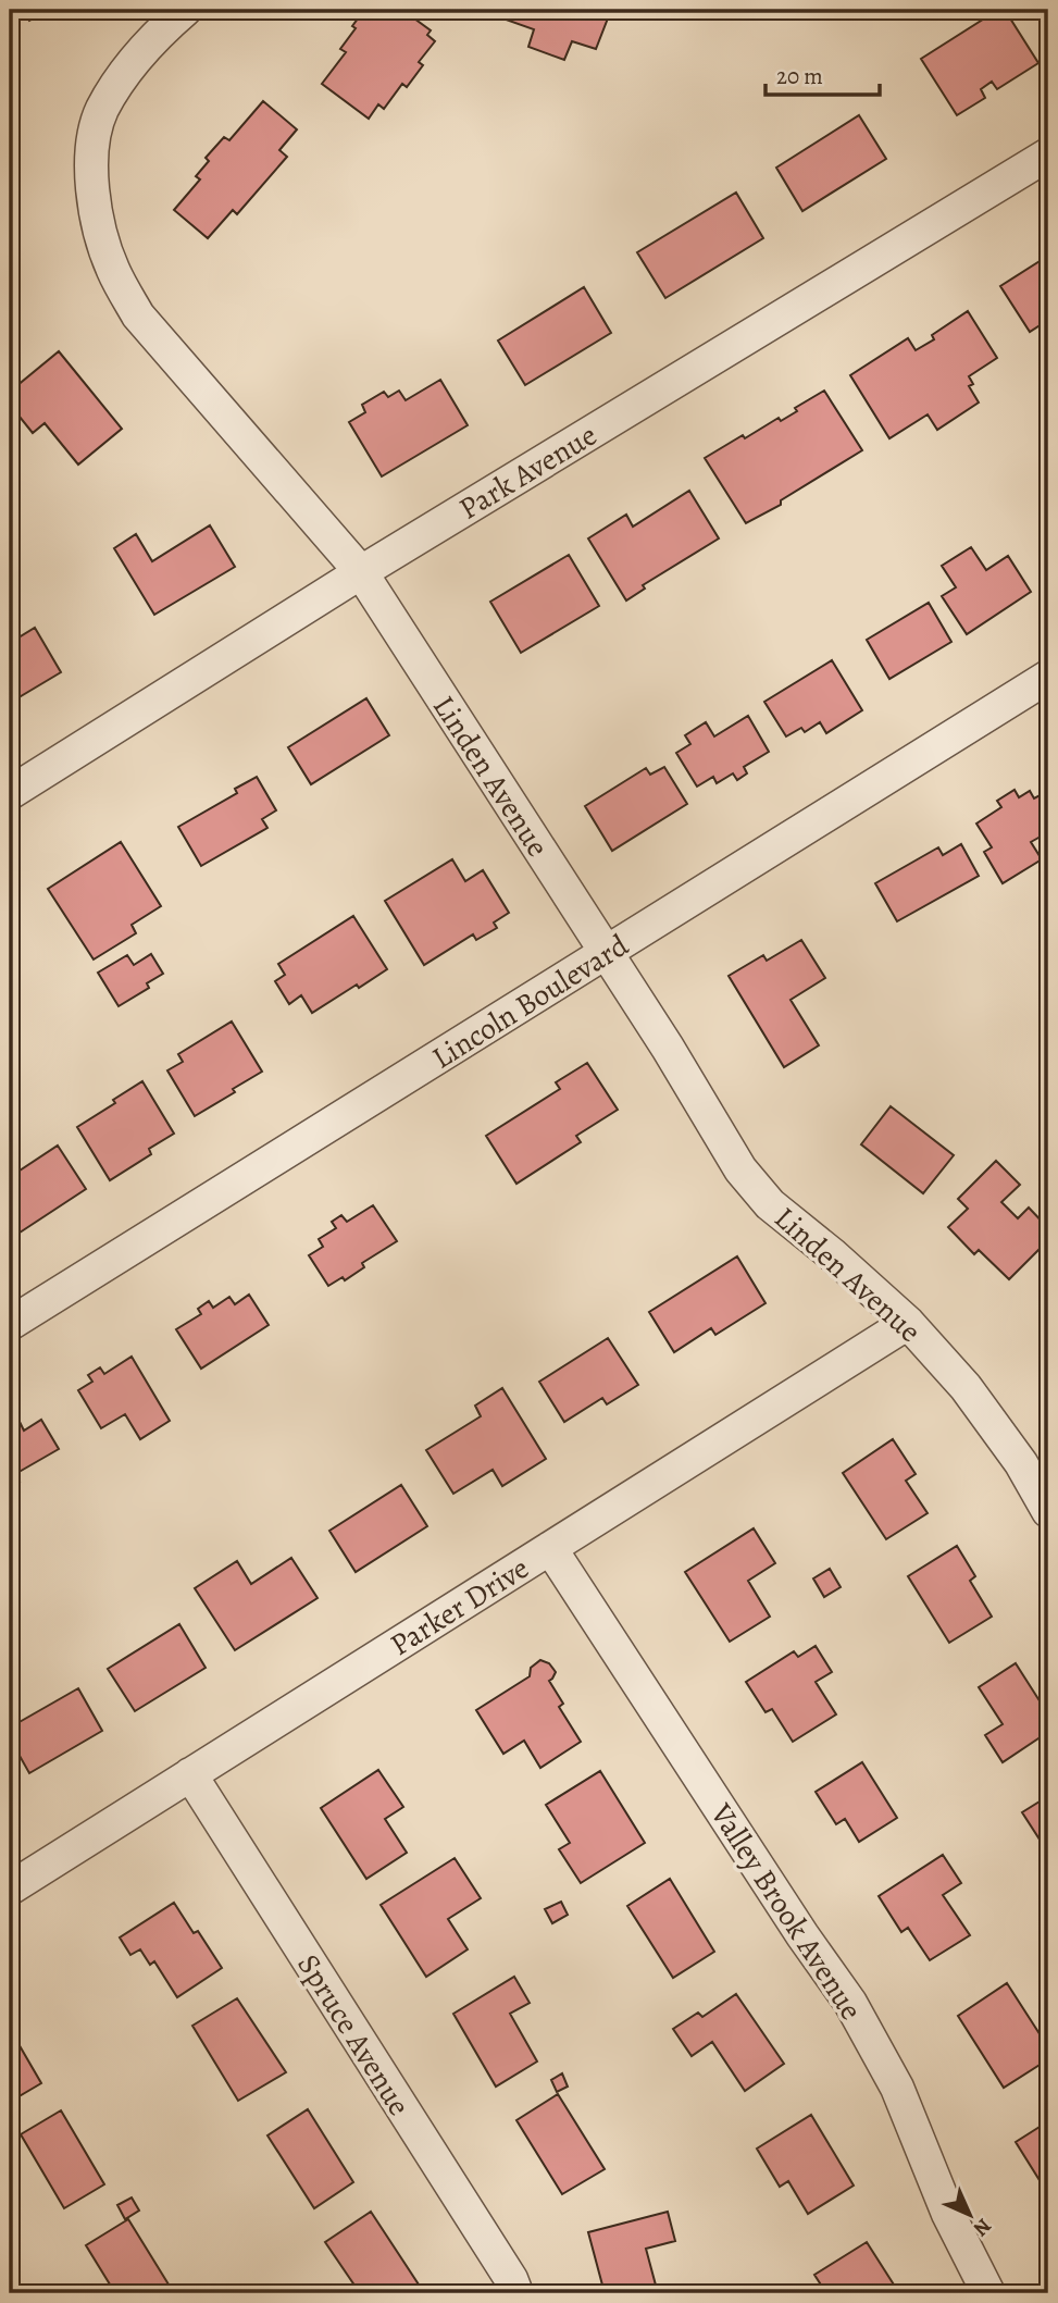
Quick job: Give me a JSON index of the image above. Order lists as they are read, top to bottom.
{
  "streets": {
    "street": [
      "Park Avenue",
      "Linden Avenue",
      "Lincoln Boulevard",
      "Parker Drive",
      "Valley Brook Avenue",
      "Spruce Avenue"
    ]
  },
  "crossings": [
    ["Park Avenue", "Linden Avenue"],
    ["Linden Avenue", "Lincoln Boulevard"],
    ["Linden Avenue", "Parker Drive"],
    ["Parker Drive", "Valley Brook Avenue"],
    ["Parker Drive", "Spruce Avenue"]
  ],
  "scale_bar": "20 m",
  "north": "bottom right"
}
